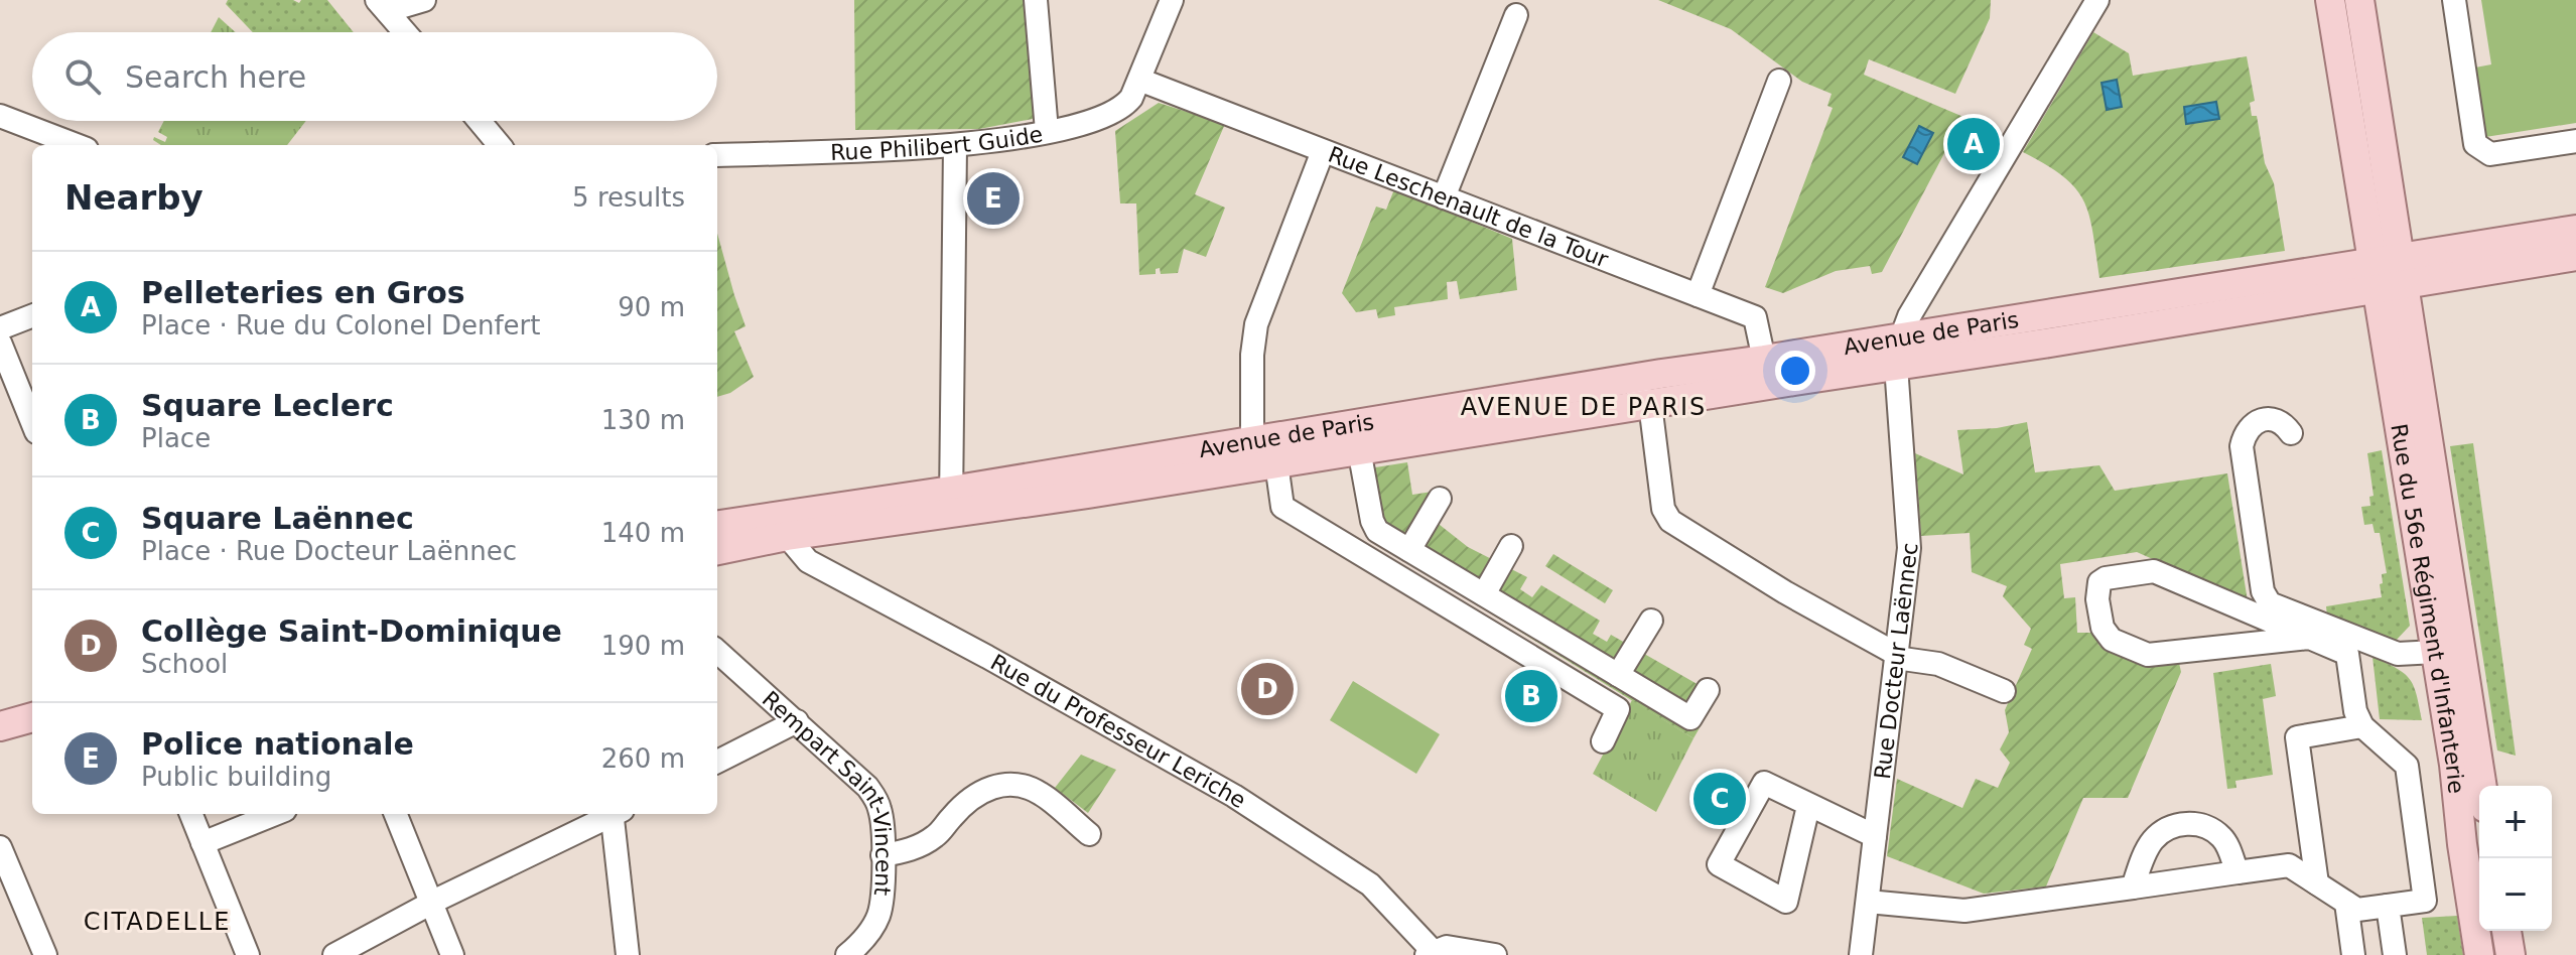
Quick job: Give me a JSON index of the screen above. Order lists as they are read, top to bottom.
{
  "streets": {
    "main road": ["Avenue de Paris", "Rue du 56e Régiment d'Infanterie"],
    "street": [
      "Rue Philibert Guide",
      "Rue Leschenault de la Tour",
      "Rue Docteur Laënnec",
      "Rue du Professeur Leriche",
      "Rempart Saint-Vincent"
    ]
  },
  "crossings": [
    ["Rue Philibert Guide", "Rue Leschenault de la Tour"],
    ["Rue Leschenault de la Tour", "Avenue de Paris"],
    ["Avenue de Paris", "Rue du 56e Régiment d'Infanterie"],
    ["Avenue de Paris", "Rue Docteur Laënnec"],
    ["Avenue de Paris", "Rue du Professeur Leriche"]
  ],
  "districts": ["AVENUE DE PARIS", "CITADELLE"],
  "page": {
    "search": "Search here",
    "pins": [
      "A",
      "E",
      "D",
      "B",
      "C"
    ],
    "heading": ["Nearby", "5 results"],
    "list": [
      {
        "mark": "A",
        "name": "Pelleteries en Gros",
        "note": "Place · Rue du Colonel Denfert",
        "value": "90 m"
      },
      {
        "mark": "B",
        "name": "Square Leclerc",
        "note": "Place",
        "value": "130 m"
      },
      {
        "mark": "C",
        "name": "Square Laënnec",
        "note": "Place · Rue Docteur Laënnec",
        "value": "140 m"
      },
      {
        "mark": "D",
        "name": "Collège Saint-Dominique",
        "note": "School",
        "value": "190 m"
      },
      {
        "mark": "E",
        "name": "Police nationale",
        "note": "Public building",
        "value": "260 m"
      }
    ],
    "map_buttons": ["+", "−"]
  }
}
